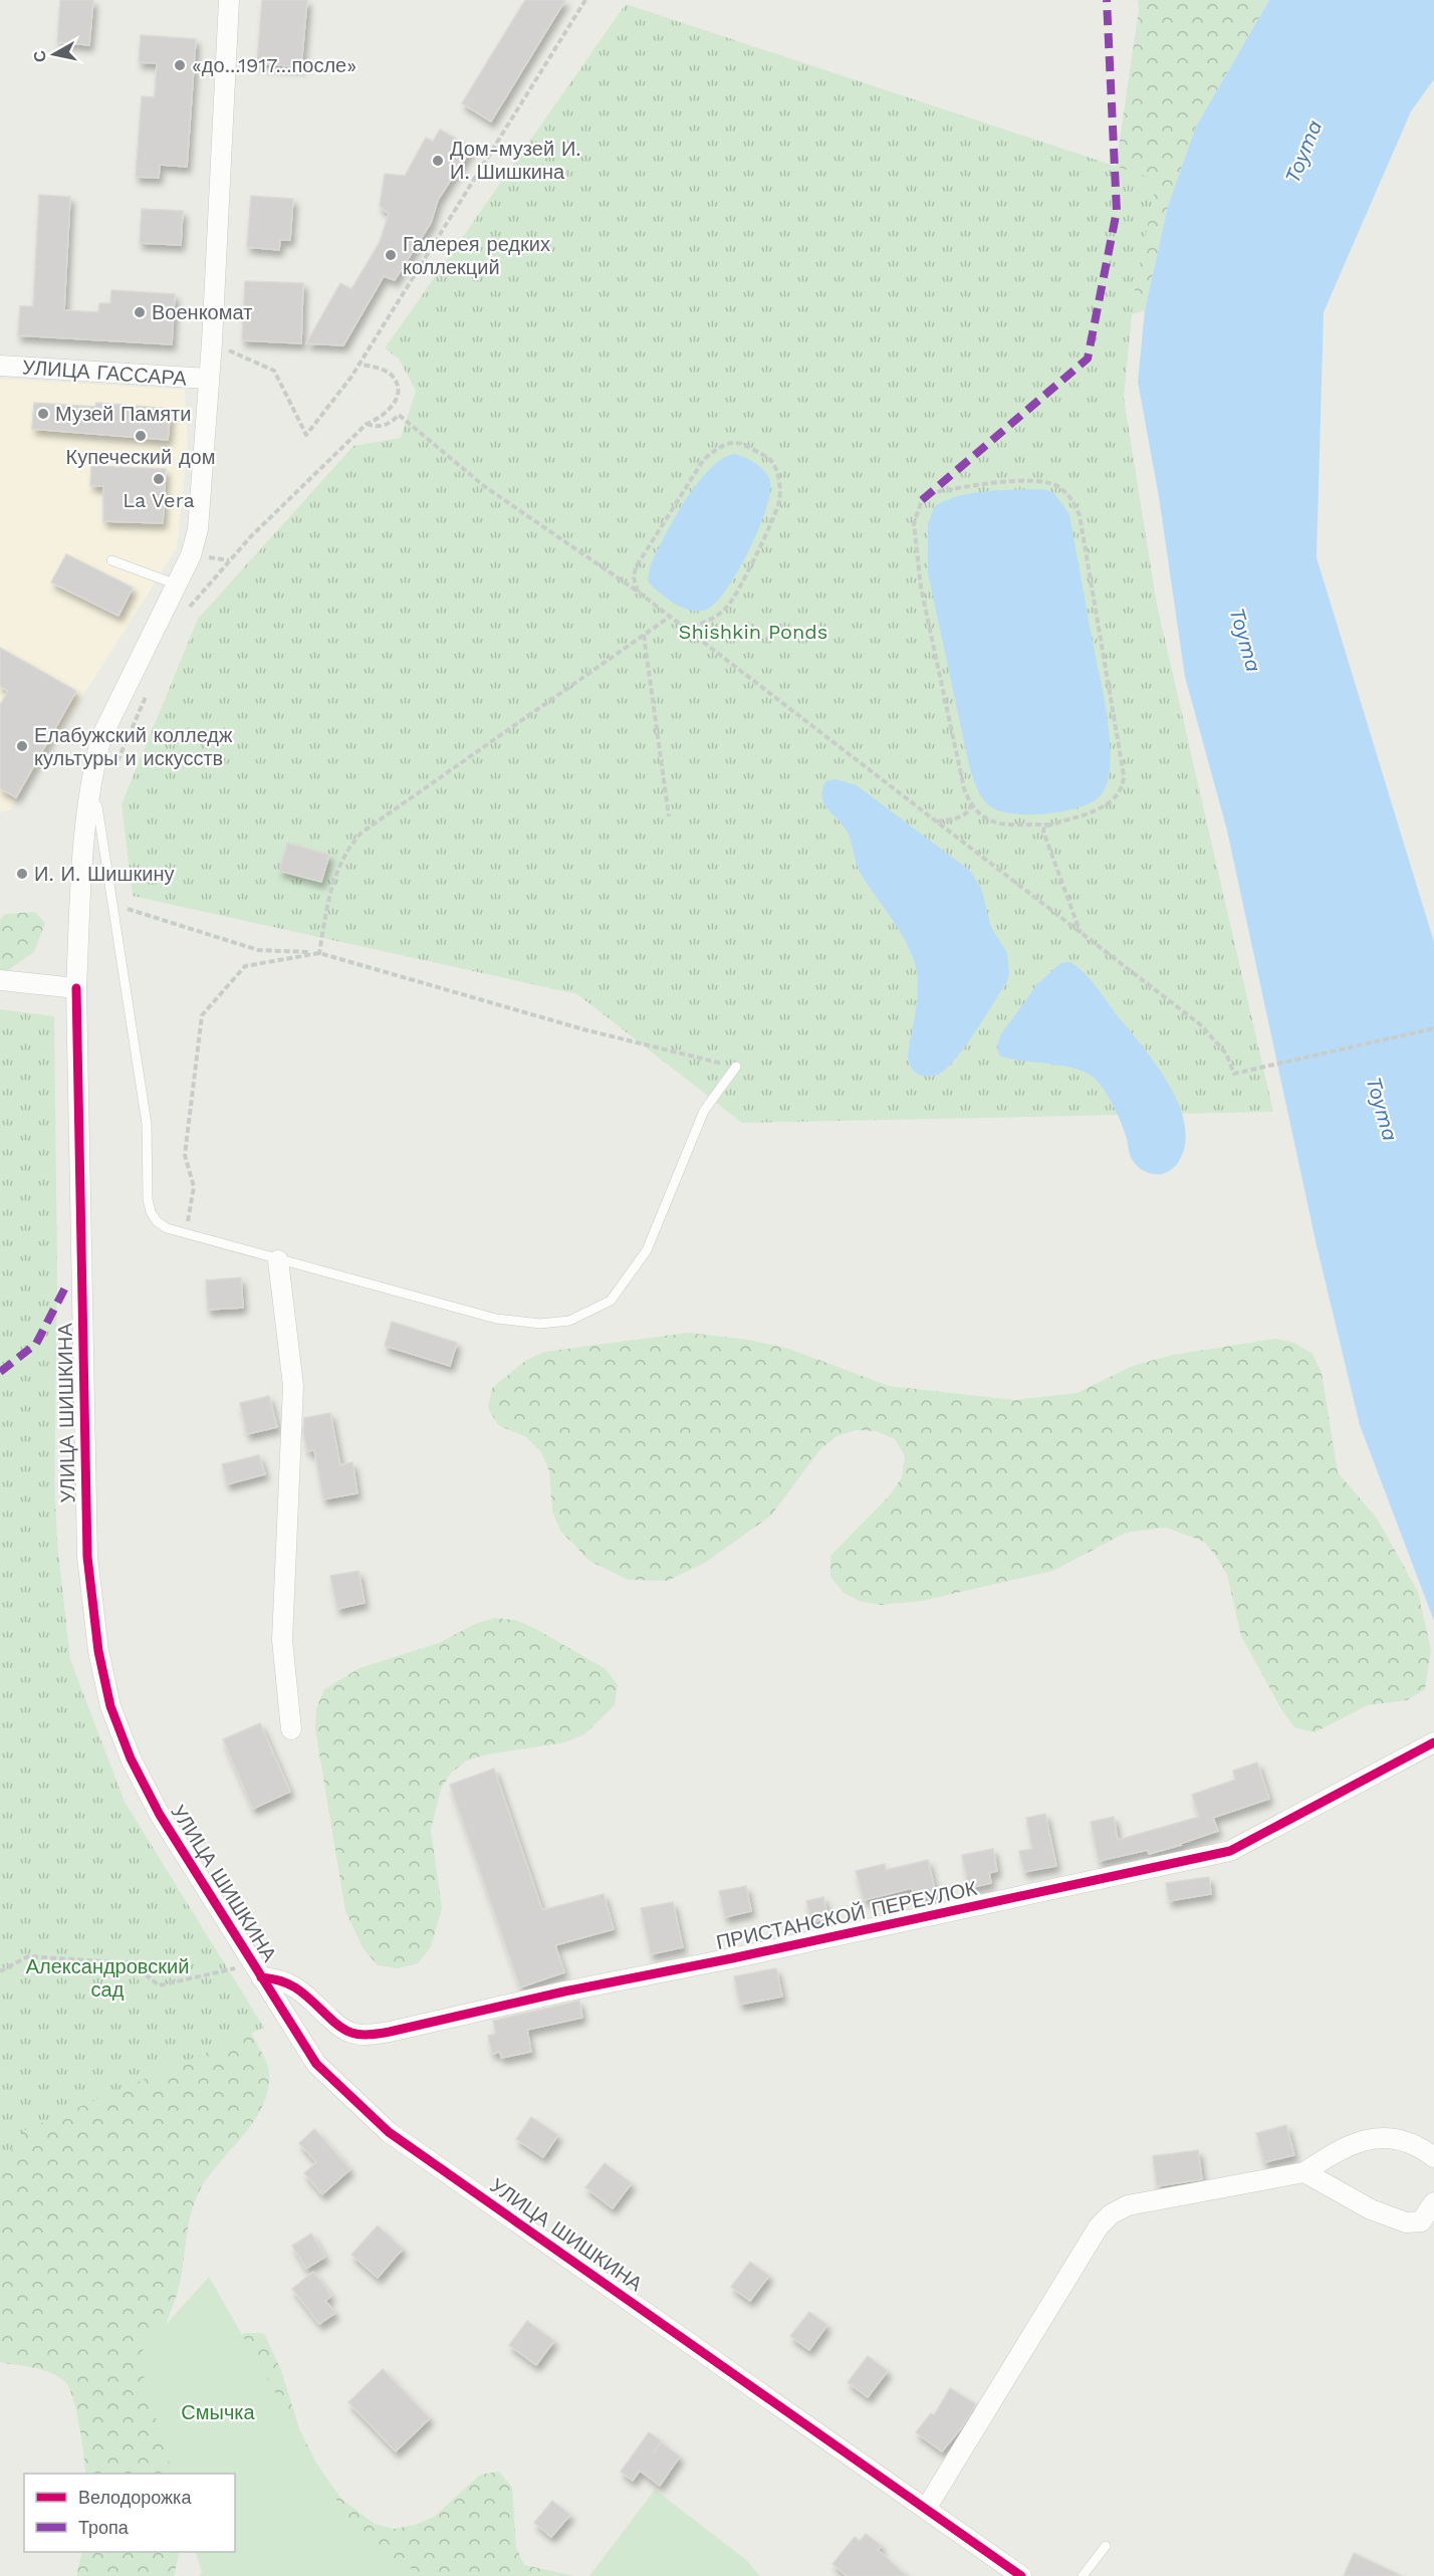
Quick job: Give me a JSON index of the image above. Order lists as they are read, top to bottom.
{
  "streets": {
    "street": ["УЛИЦА ГАССАРА", "УЛИЦА ШИШКИНА", "ПРИСТАНСКОЙ ПЕРЕУЛОК"]
  },
  "crossings": [
    ["УЛИЦА ГАССАРА", "УЛИЦА ШИШКИНА"],
    ["УЛИЦА ШИШКИНА", "ПРИСТАНСКОЙ ПЕРЕУЛОК"]
  ],
  "water": ["Toyma"],
  "parks": ["Shishkin Ponds", "Александровский сад", "Смычка"],
  "places": [
    "«до...1917...после»",
    "Дом-музей И. И. Шишкина",
    "Галерея редких коллекций",
    "Военкомат",
    "Музей Памяти",
    "Купеческий дом",
    "La Vera",
    "Елабужский колледж культуры и искусств",
    "И. И. Шишкину"
  ],
  "legend": ["Велодорожка", "Тропа"],
  "north": "left"
}
